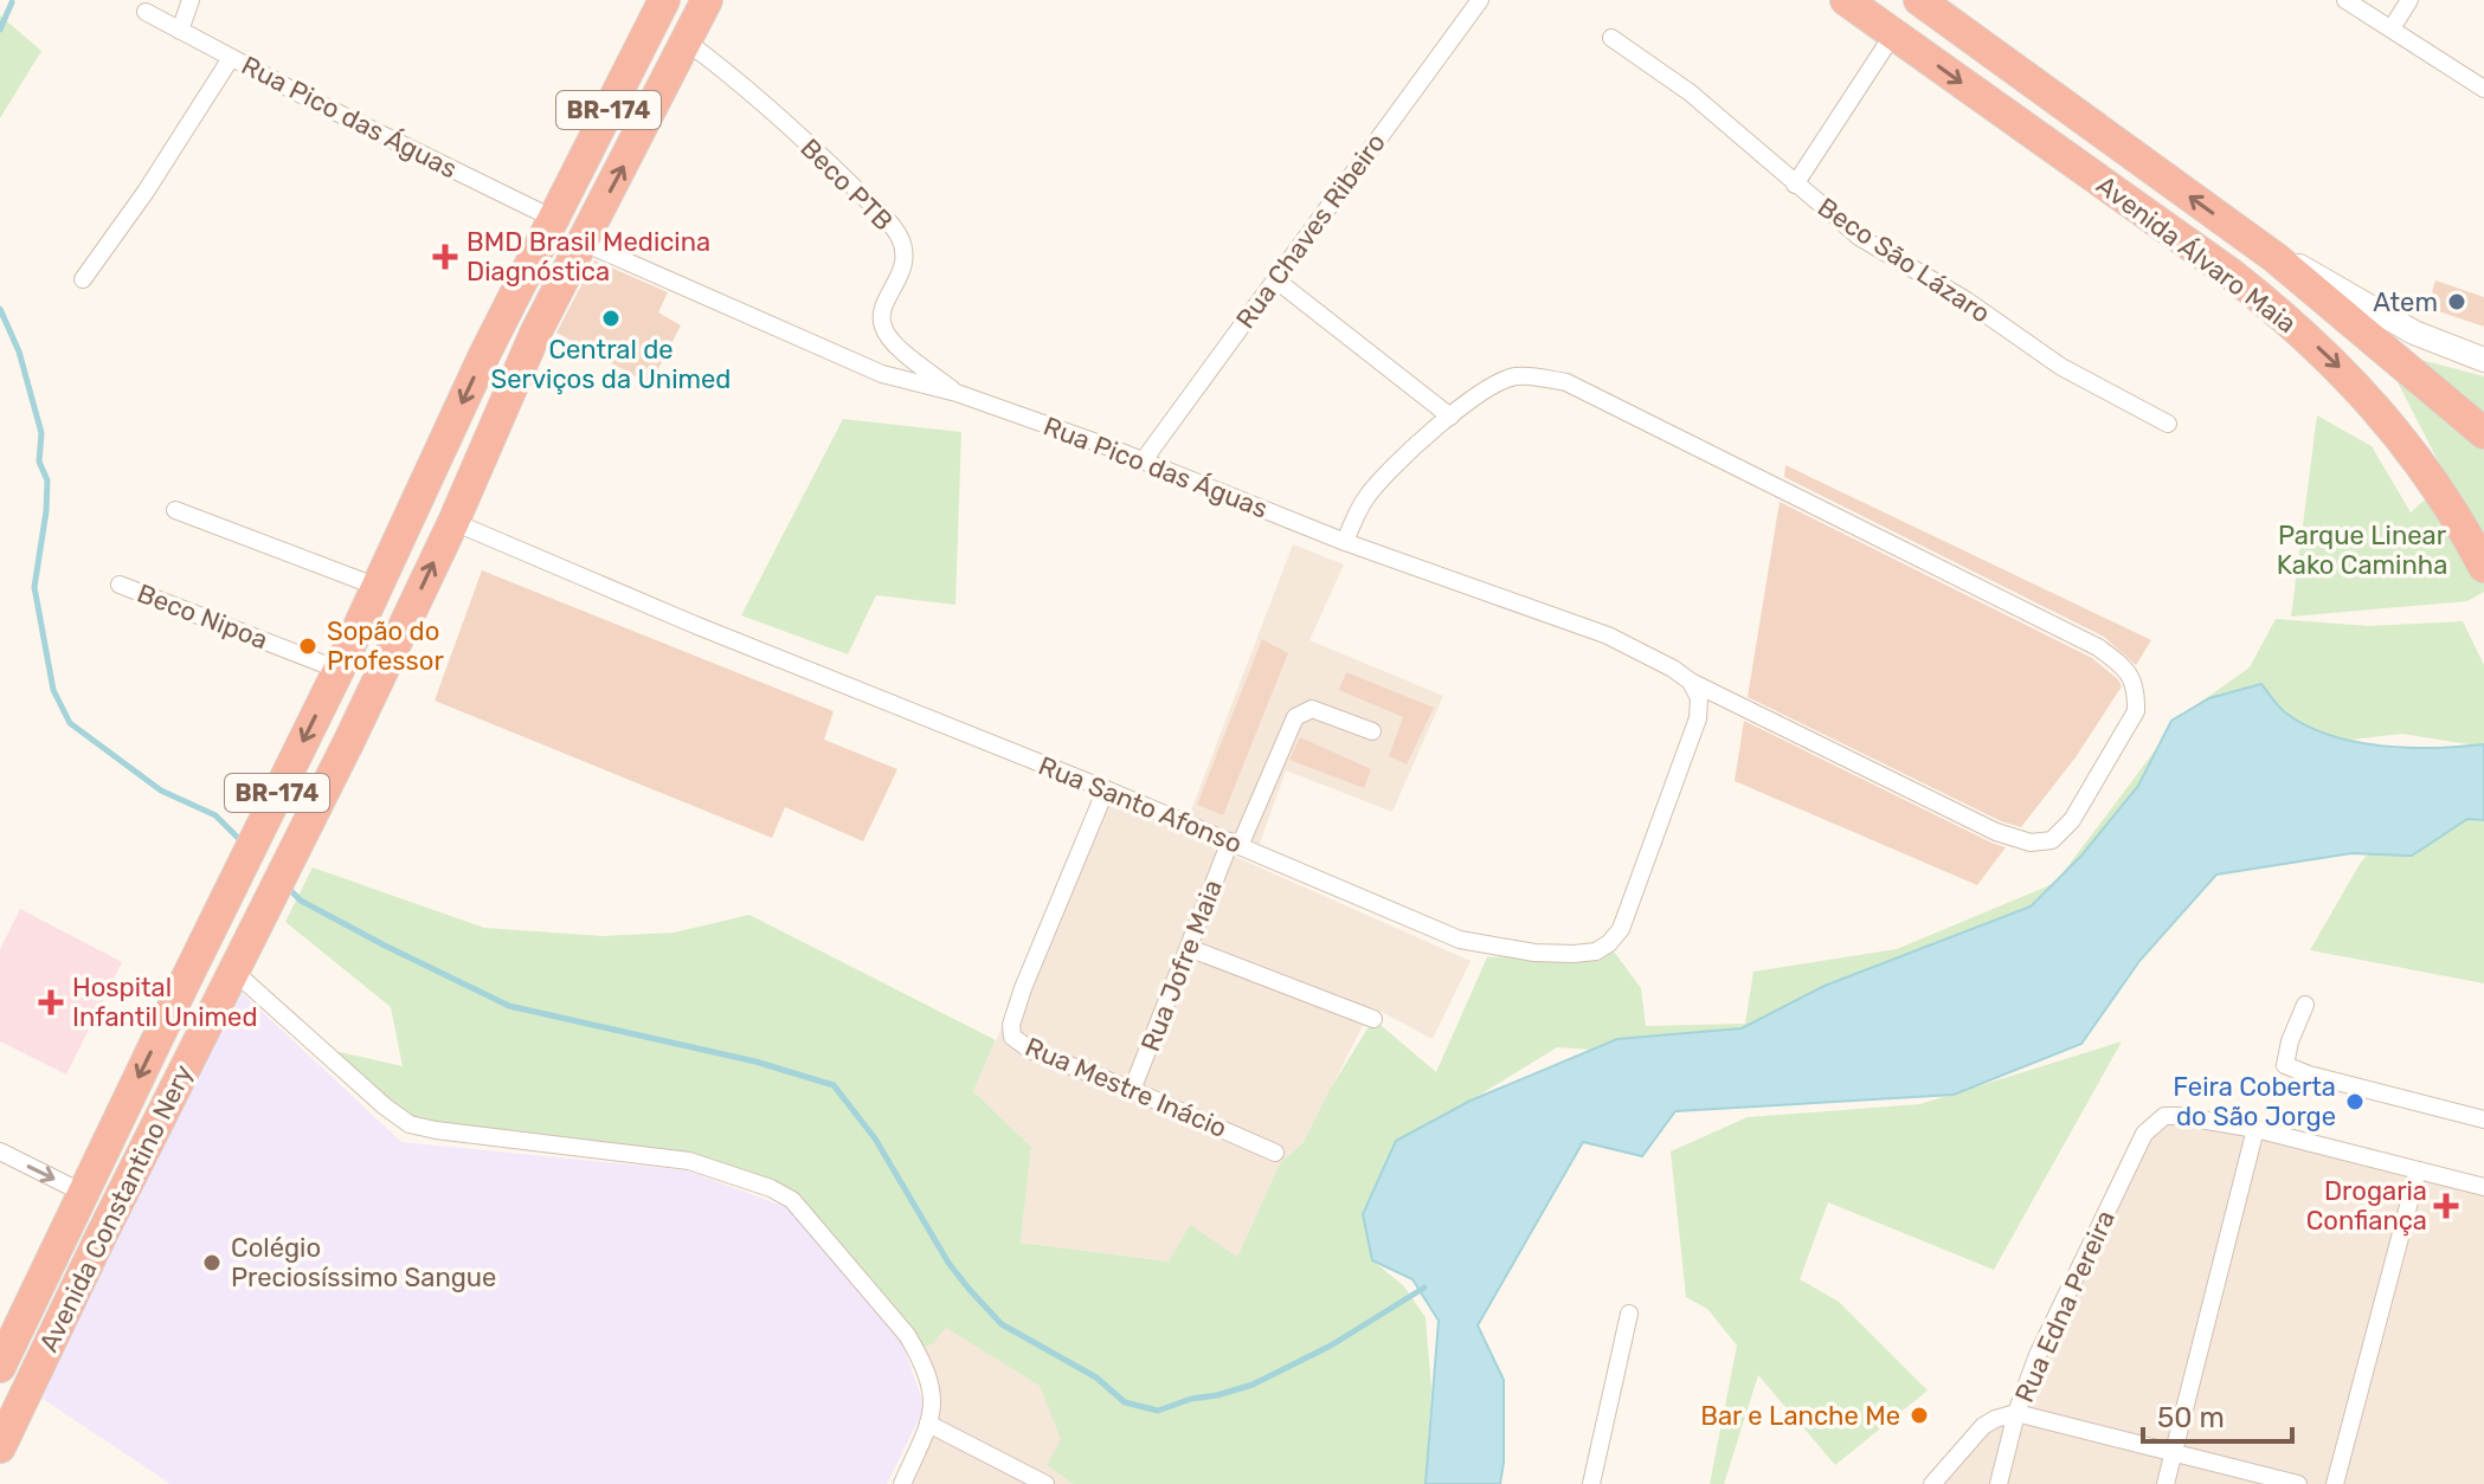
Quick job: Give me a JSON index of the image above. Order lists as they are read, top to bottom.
{
  "streets": {
    "highway": ["BR-174", "Avenida Álvaro Maia", "Avenida Constantino Nery"],
    "street": [
      "Rua Pico das Águas",
      "Beco PTB",
      "Rua Chaves Ribeiro",
      "Beco São Lázaro",
      "Beco Nipoa",
      "Rua Santo Afonso",
      "Rua Jofre Maia",
      "Rua Mestre Inácio",
      "Rua Edna Pereira"
    ]
  },
  "crossings": [
    ["Rua Pico das Águas", "Beco PTB"],
    ["Rua Pico das Águas", "Rua Chaves Ribeiro"],
    ["Rua Pico das Águas", "Rua Santo Afonso"],
    ["Rua Pico das Águas", "Avenida Constantino Nery"],
    ["Beco PTB", "Avenida Constantino Nery"],
    ["Beco Nipoa", "Avenida Constantino Nery"],
    ["Rua Santo Afonso", "Rua Jofre Maia"],
    ["Rua Santo Afonso", "Rua Mestre Inácio"],
    ["Rua Santo Afonso", "Avenida Constantino Nery"],
    ["Rua Jofre Maia", "Rua Mestre Inácio"]
  ],
  "parks": ["Parque Linear Kako Caminha"],
  "places": {
    "health": ["BMD Brasil Medicina Diagnóstica", "Hospital Infantil Unimed", "Drogaria Confiança"],
    "other": [
      "Atem",
      "Central de Serviços da Unimed",
      "Sopão do Professor",
      "Feira Coberta do São Jorge",
      "Colégio Preciosíssimo Sangue",
      "Bar e Lanche Me"
    ]
  },
  "scale_bar": "50 m"
}
